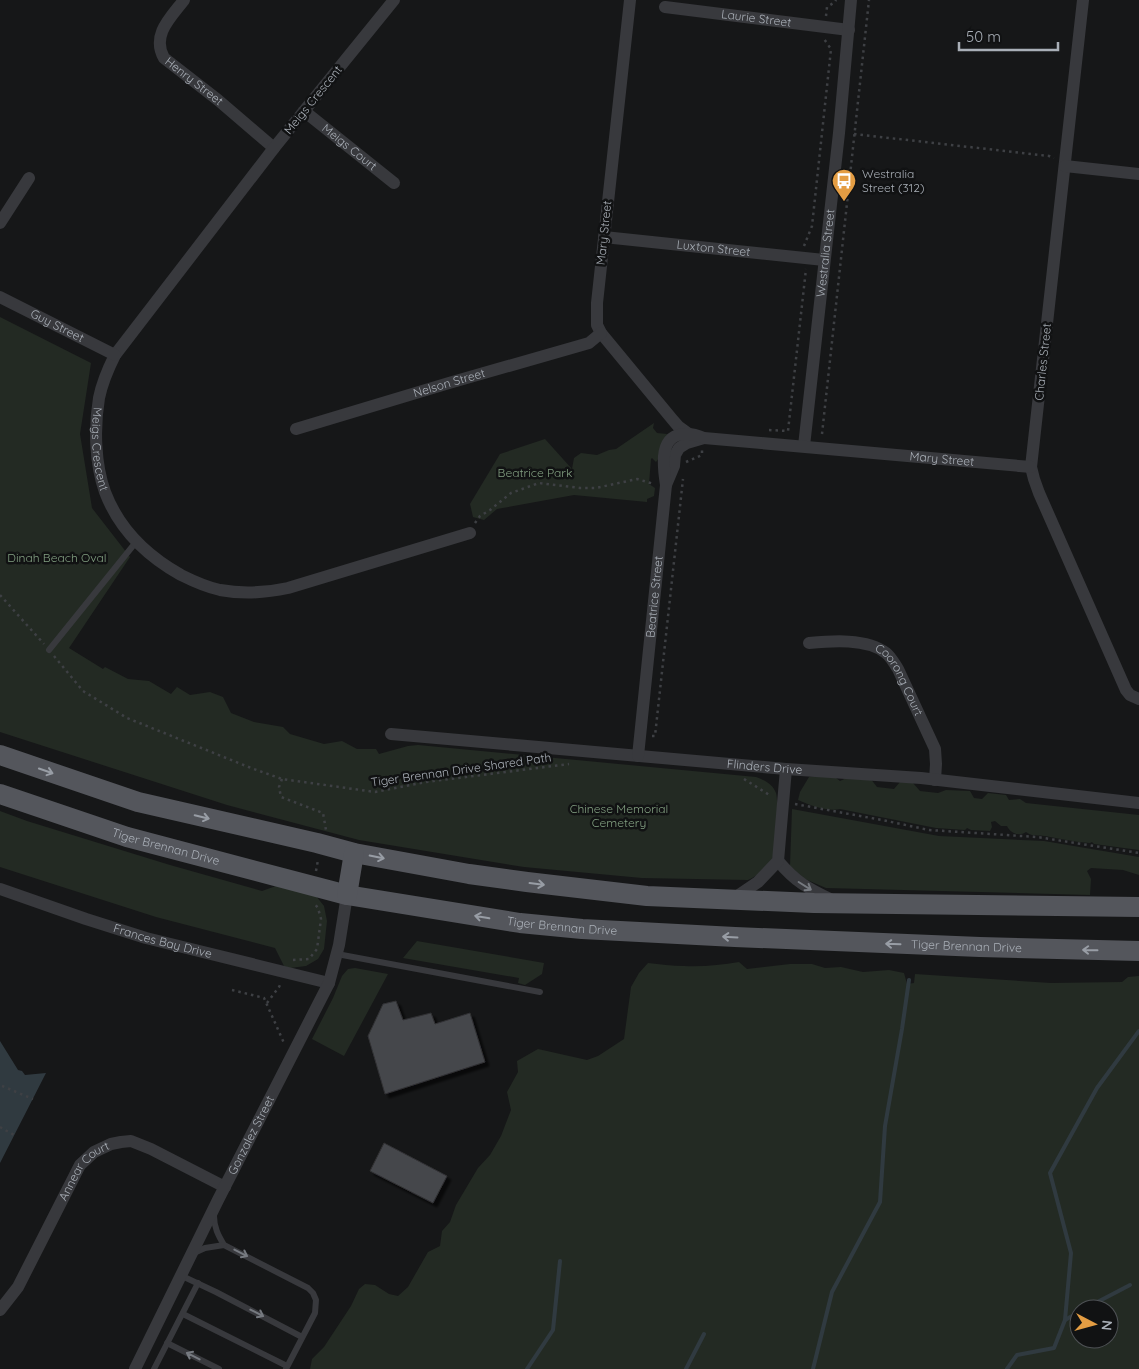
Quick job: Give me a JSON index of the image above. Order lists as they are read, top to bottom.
{
  "streets": {
    "main road": ["Tiger Brennan Drive"],
    "street": [
      "Laurie Street",
      "Henry Street",
      "Meigs Crescent",
      "Meigs Court",
      "Mary Street",
      "Luxton Street",
      "Westralia Street",
      "Guy Street",
      "Charles Street",
      "Nelson Street",
      "Beatrice Street",
      "Coorong Court",
      "Flinders Drive",
      "Frances Bay Drive",
      "Gonzalez Street",
      "Annear Court"
    ],
    "path": ["Tiger Brennan Drive Shared Path"]
  },
  "crossings": [
    ["Laurie Street", "Westralia Street"],
    ["Henry Street", "Meigs Crescent"],
    ["Meigs Crescent", "Meigs Court"],
    ["Meigs Crescent", "Guy Street"],
    ["Mary Street", "Luxton Street"],
    ["Mary Street", "Westralia Street"],
    ["Mary Street", "Charles Street"],
    ["Mary Street", "Nelson Street"],
    ["Mary Street", "Beatrice Street"],
    ["Luxton Street", "Westralia Street"],
    ["Beatrice Street", "Flinders Drive"],
    ["Coorong Court", "Flinders Drive"],
    ["Tiger Brennan Drive", "Gonzalez Street"],
    ["Frances Bay Drive", "Gonzalez Street"],
    ["Gonzalez Street", "Annear Court"]
  ],
  "parks": ["Beatrice Park", "Dinah Beach Oval", "Chinese Memorial Cemetery"],
  "places": {
    "bus stop": ["Westralia Street (312)"]
  },
  "scale_bar": "50 m",
  "north": "right"
}
